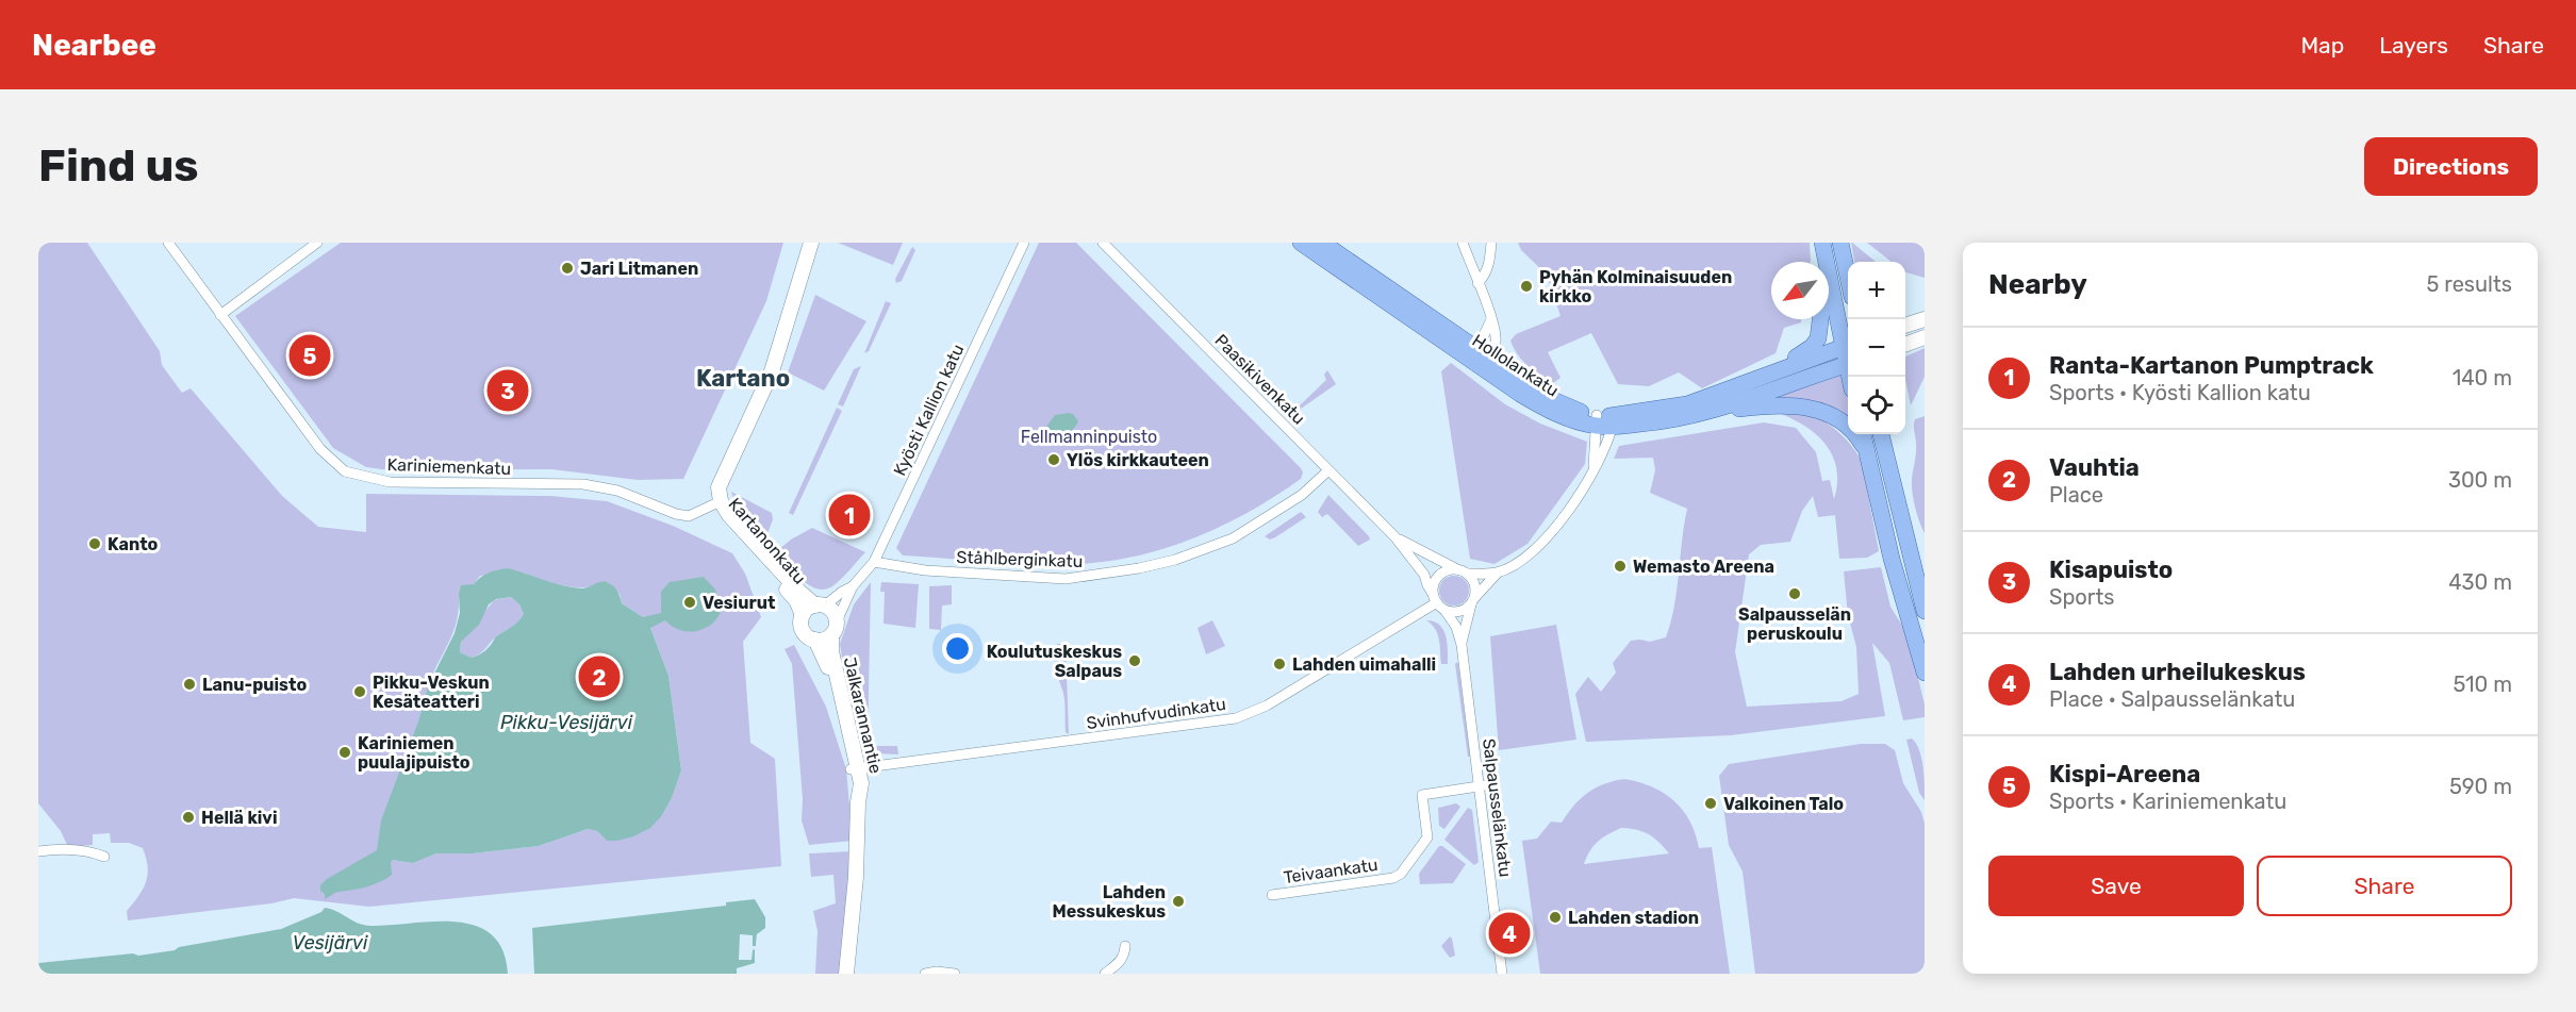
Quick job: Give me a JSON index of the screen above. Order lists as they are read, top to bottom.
{
  "streets": {
    "main road": ["Hollolankatu", "Kartanonkatu", "Jalkarannantie"],
    "street": [
      "Paasikivenkatu",
      "Kyösti Kallion katu",
      "Kariniemenkatu",
      "Ståhlberginkatu",
      "Svinhufvudinkatu",
      "Salpausselänkatu",
      "Teivaankatu"
    ]
  },
  "crossings": [
    ["Paasikivenkatu", "Ståhlberginkatu"],
    ["Paasikivenkatu", "Svinhufvudinkatu"],
    ["Paasikivenkatu", "Salpausselänkatu"],
    ["Kyösti Kallion katu", "Kartanonkatu"],
    ["Kyösti Kallion katu", "Ståhlberginkatu"],
    ["Kyösti Kallion katu", "Jalkarannantie"],
    ["Kariniemenkatu", "Kartanonkatu"],
    ["Kartanonkatu", "Jalkarannantie"],
    ["Svinhufvudinkatu", "Jalkarannantie"],
    ["Svinhufvudinkatu", "Salpausselänkatu"],
    ["Salpausselänkatu", "Teivaankatu"]
  ],
  "districts": ["Kartano"],
  "water": ["Pikku-Vesijärvi", "Vesijärvi"],
  "parks": ["Fellmanninpuisto"],
  "places": [
    "Jari Litmanen",
    "Pyhän Kolminaisuuden kirkko",
    "Ylös kirkkauteen",
    "Kanto",
    "Wemasto Areena",
    "Salpausselän peruskoulu",
    "Vesiurut",
    "Koulutuskeskus Salpaus",
    "Lahden uimahalli",
    "Lanu-puisto",
    "Pikku-Veskun Kesäteatteri",
    "Kariniemen puulajipuisto",
    "Valkoinen Talo",
    "Hellä kivi",
    "Lahden Messukeskus",
    "Lahden stadion"
  ],
  "north": "bottom left",
  "page": {
    "header": "Nearbee",
    "nav": ["Map", "Layers", "Share"],
    "buttons": [
      "Directions",
      ["Save", "Share"]
    ],
    "title": "Find us",
    "heading": ["Nearby", "5 results"],
    "map_buttons": ["+", "−"],
    "list": [
      {
        "mark": "1",
        "name": "Ranta-Kartanon Pumptrack",
        "note": "Sports · Kyösti Kallion katu",
        "value": "140 m"
      },
      {
        "mark": "2",
        "name": "Vauhtia",
        "note": "Place",
        "value": "300 m"
      },
      {
        "mark": "3",
        "name": "Kisapuisto",
        "note": "Sports",
        "value": "430 m"
      },
      {
        "mark": "4",
        "name": "Lahden urheilukeskus",
        "note": "Place · Salpausselänkatu",
        "value": "510 m"
      },
      {
        "mark": "5",
        "name": "Kispi-Areena",
        "note": "Sports · Kariniemenkatu",
        "value": "590 m"
      }
    ],
    "pins": [
      "5",
      "3",
      "1",
      "2",
      "4"
    ]
  }
}
